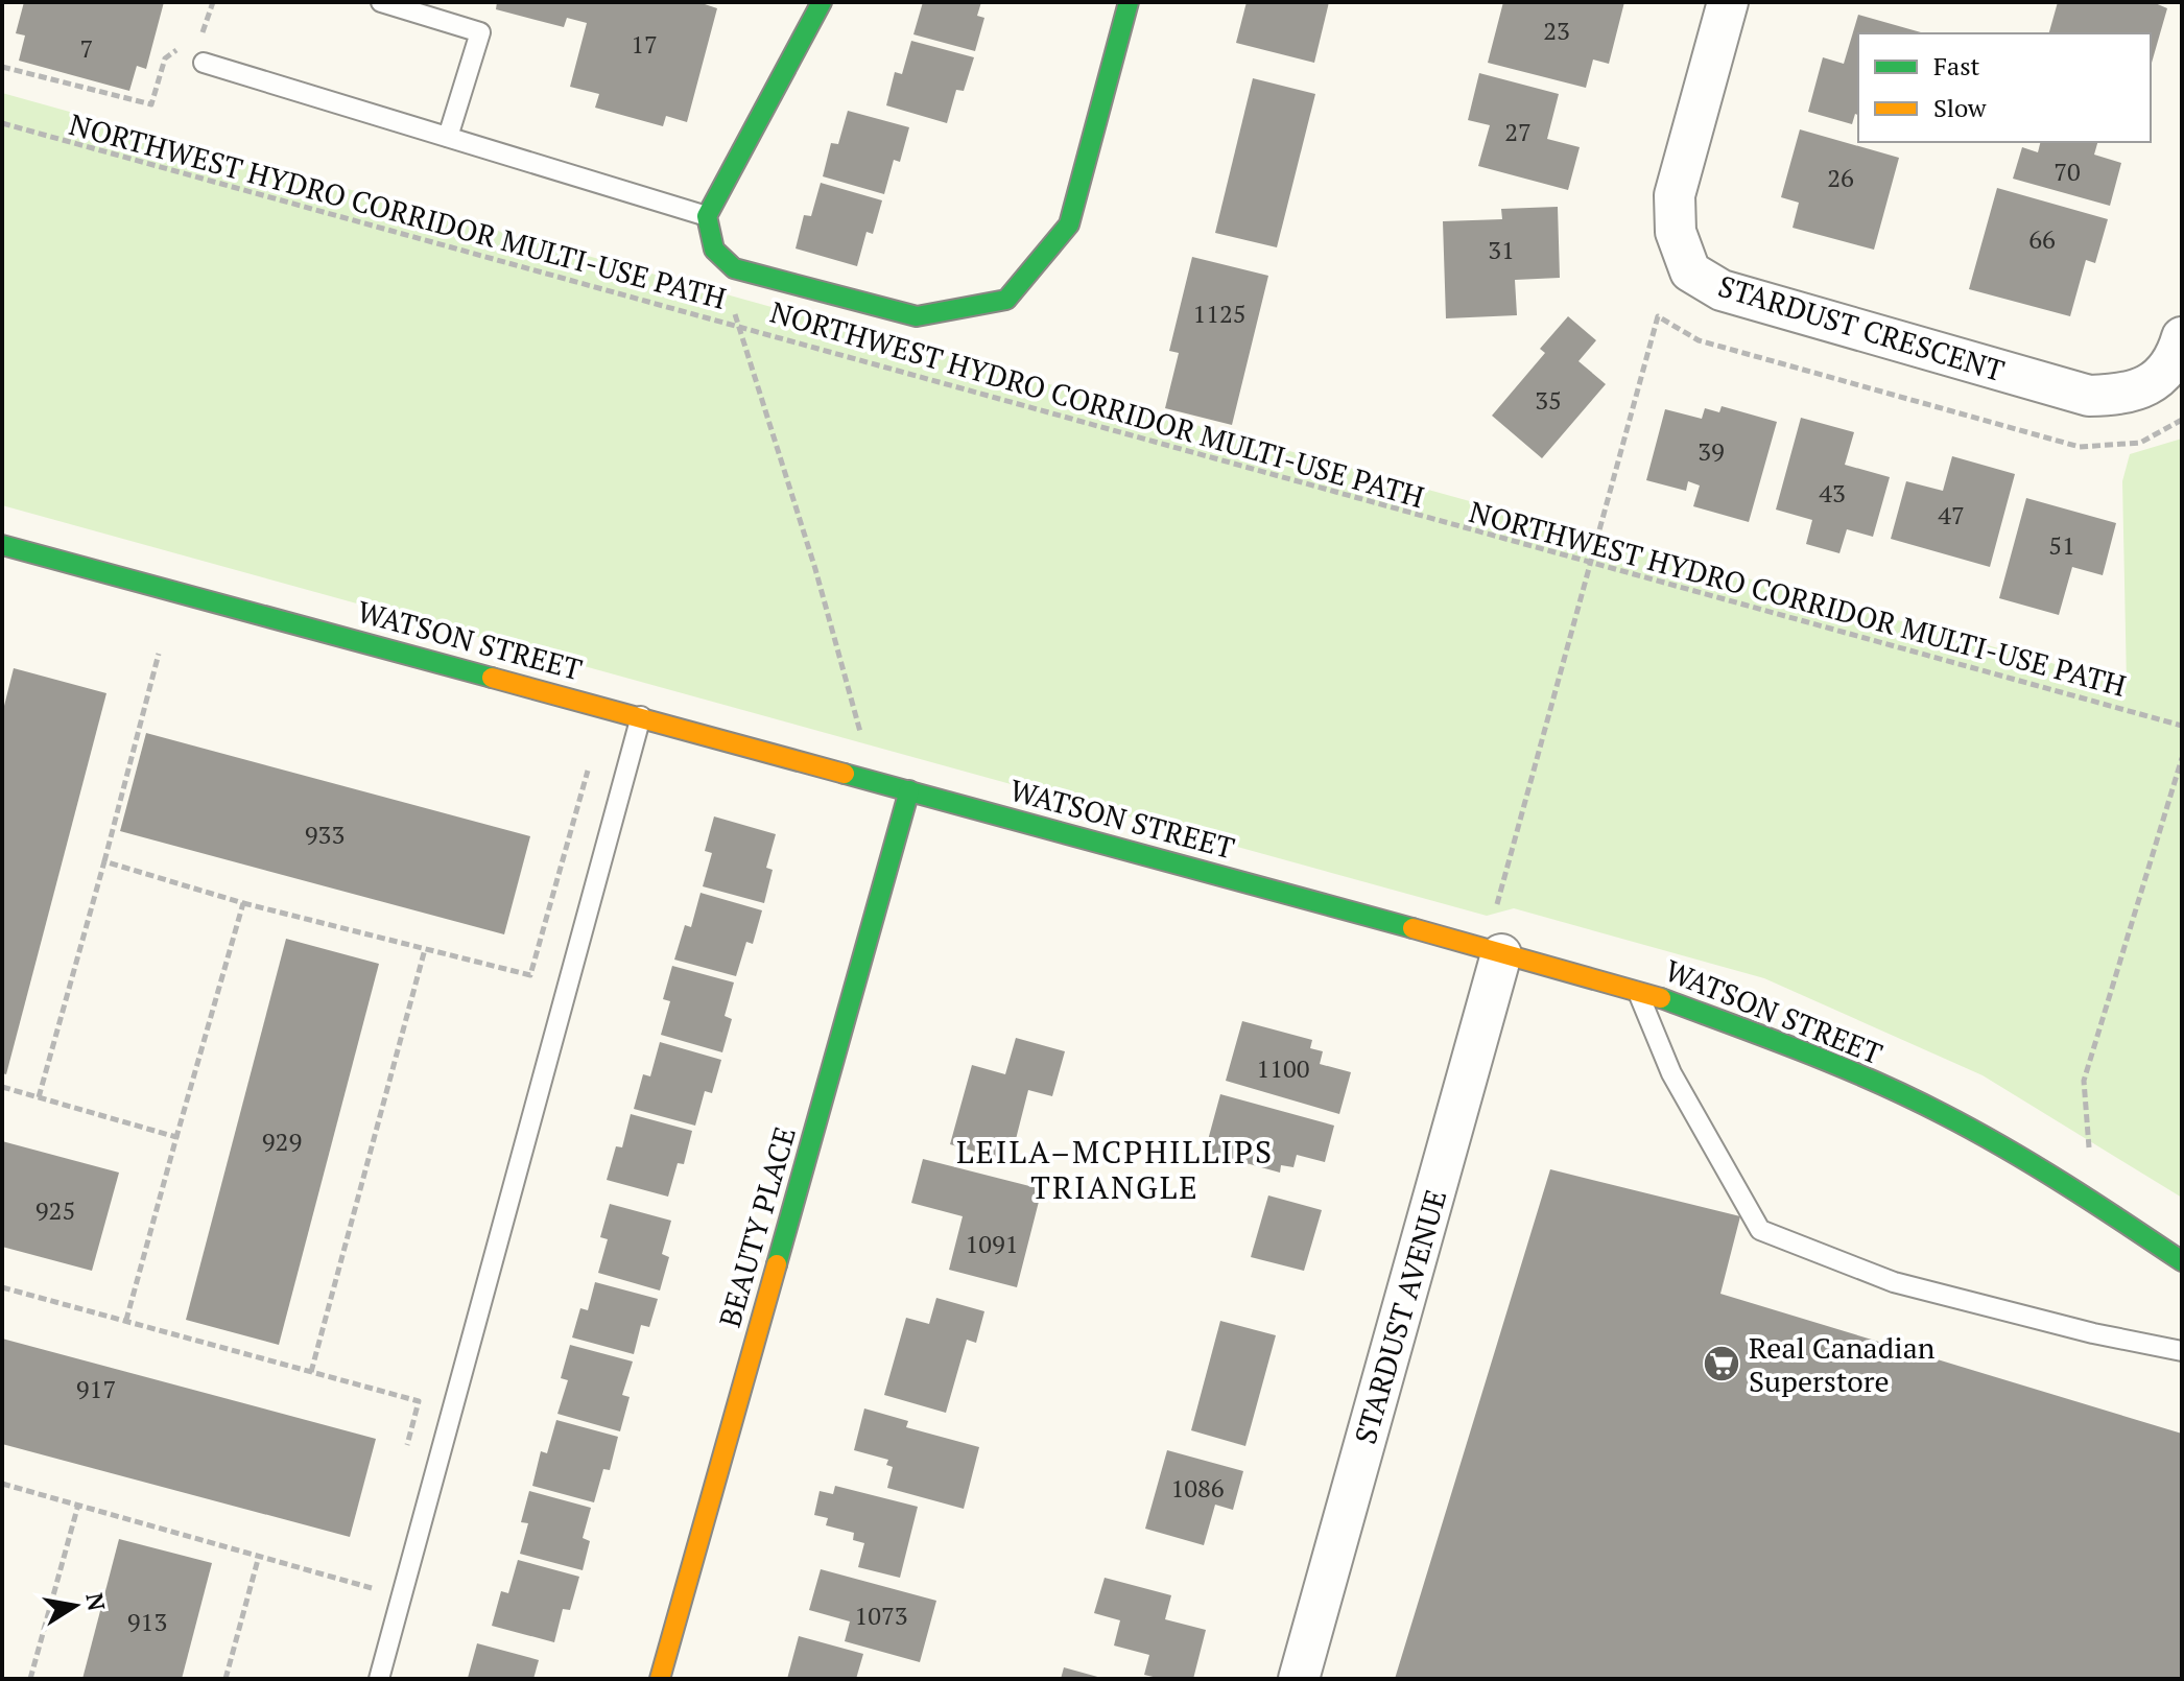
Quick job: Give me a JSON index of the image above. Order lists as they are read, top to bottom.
{
  "streets": {
    "street": [
      "STARDUST CRESCENT",
      "WATSON STREET",
      "BEAUTY PLACE",
      "STARDUST AVENUE"
    ],
    "path": ["NORTHWEST HYDRO CORRIDOR MULTI-USE PATH"]
  },
  "crossings": [
    ["WATSON STREET", "BEAUTY PLACE"],
    ["WATSON STREET", "STARDUST AVENUE"]
  ],
  "districts": ["LEILA–MCPHILLIPS TRIANGLE"],
  "places": {
    "supermarket": ["Real Canadian Superstore"]
  },
  "house_numbers": [
    "23",
    "17",
    "7",
    "27",
    "70",
    "26",
    "66",
    "31",
    "1125",
    "35",
    "39",
    "43",
    "47",
    "51",
    "933",
    "1100",
    "929",
    "925",
    "1091",
    "917",
    "1086",
    "1073",
    "913"
  ],
  "legend": ["Fast", "Slow"],
  "north": "right"
}
